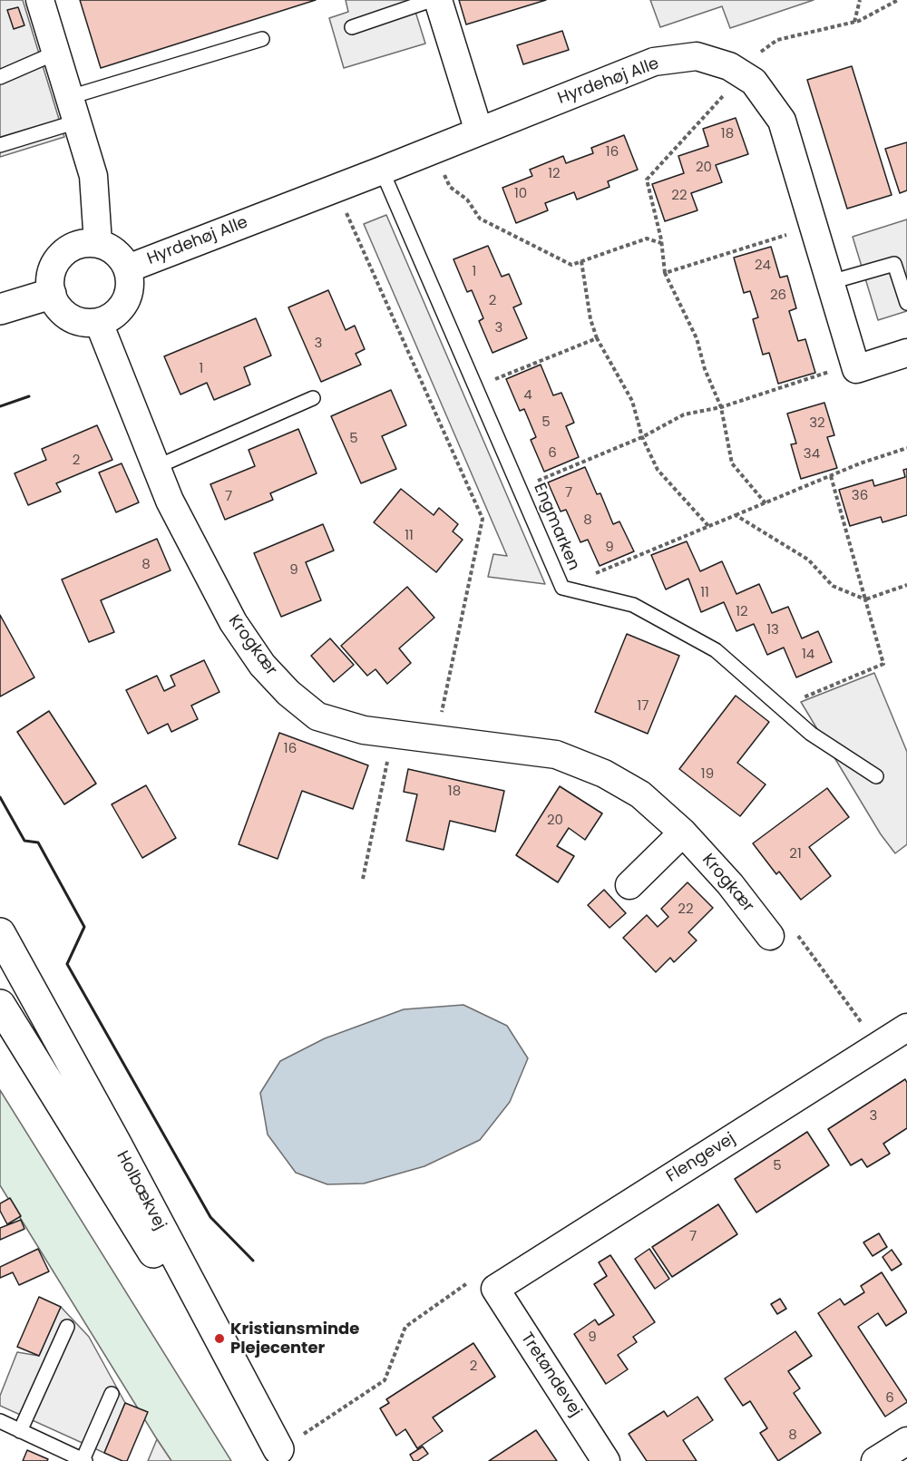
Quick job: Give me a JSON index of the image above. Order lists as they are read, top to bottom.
{
  "streets": {
    "street": [
      "Hyrdehøj Alle",
      "Krogkær",
      "Flengevej",
      "Holbækvej",
      "Tretøndevej"
    ],
    "lane": ["Engmarken"]
  },
  "crossings": [
    ["Hyrdehøj Alle", "Engmarken"],
    ["Hyrdehøj Alle", "Krogkær"],
    ["Flengevej", "Tretøndevej"]
  ],
  "places": ["Kristiansminde Plejecenter"],
  "house_numbers": [
    "18",
    "16",
    "20",
    "12",
    "10",
    "22",
    "24",
    "1",
    "26",
    "2",
    "3",
    "3",
    "1",
    "4",
    "5",
    "32",
    "5",
    "6",
    "34",
    "2",
    "7",
    "36",
    "7",
    "8",
    "11",
    "9",
    "8",
    "9",
    "11",
    "12",
    "13",
    "14",
    "17",
    "16",
    "19",
    "18",
    "20",
    "21",
    "22",
    "3",
    "5",
    "7",
    "9",
    "2",
    "6",
    "8"
  ]
}
